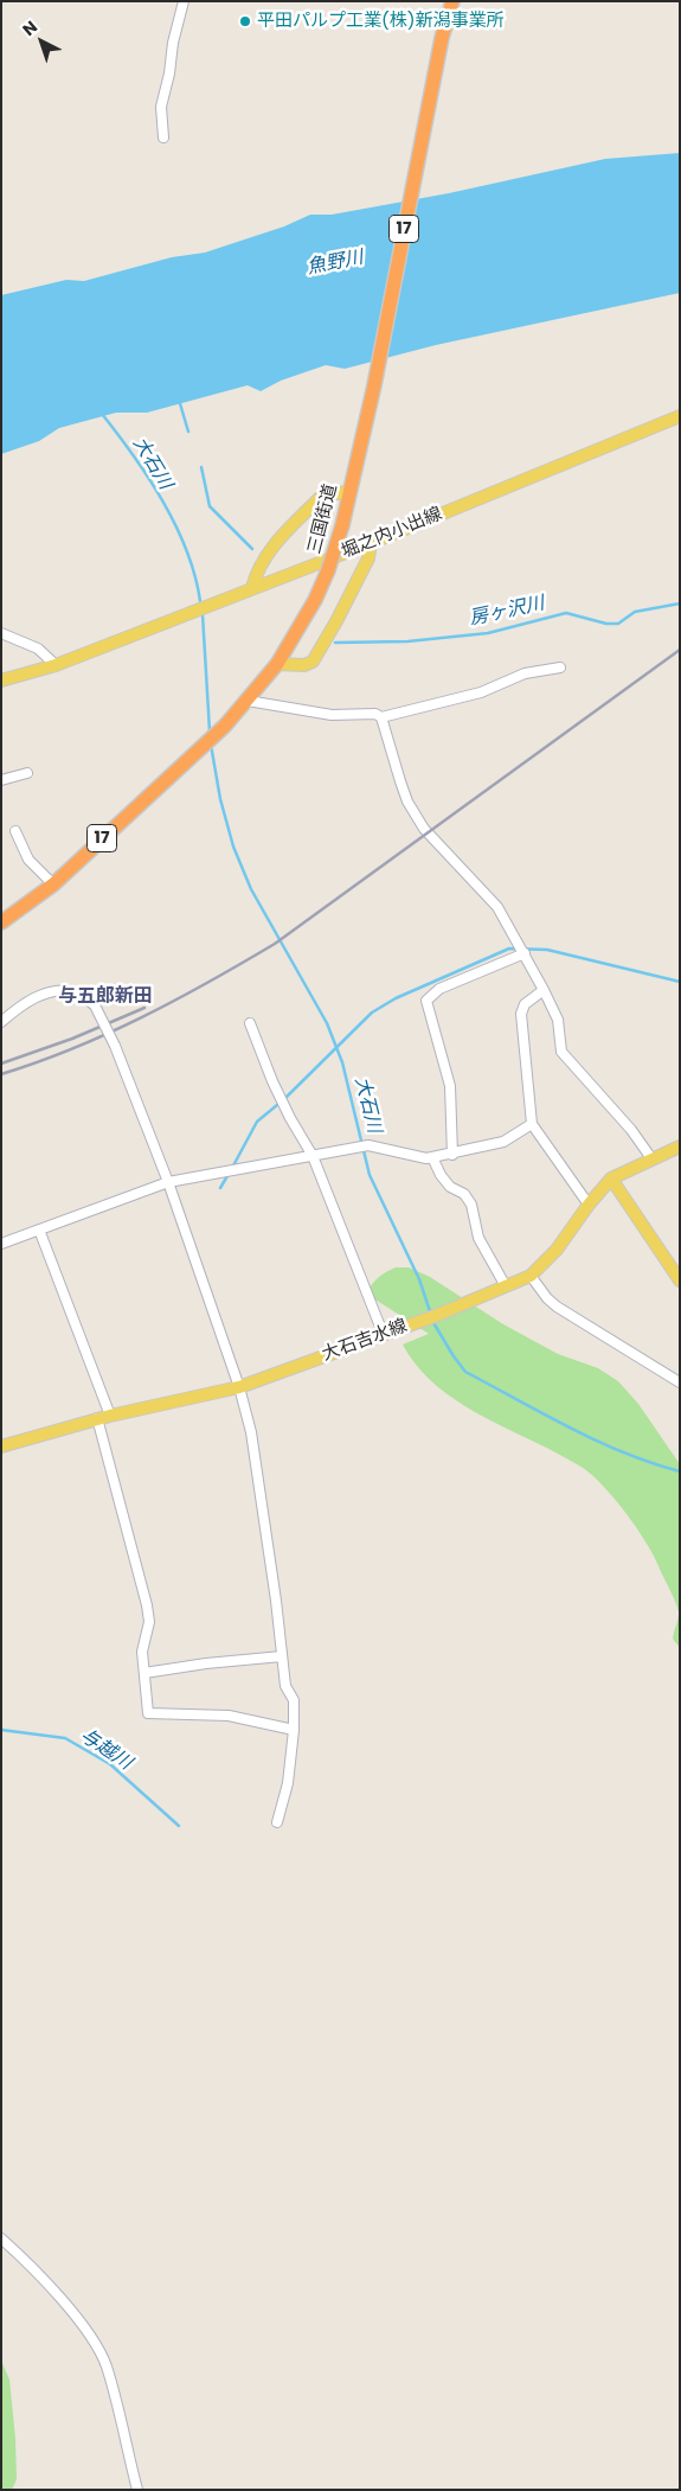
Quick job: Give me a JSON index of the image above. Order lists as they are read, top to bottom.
{
  "streets": {
    "highway": ["17", "三国街道"],
    "main road": ["堀之内小出線", "大石吉水線"]
  },
  "districts": ["与五郎新田"],
  "water": [
    "魚野川",
    "大石川",
    "房ヶ沢川",
    "与越川"
  ],
  "places": ["平田パルプ工業(株)新潟事業所"],
  "north": "top left"
}
